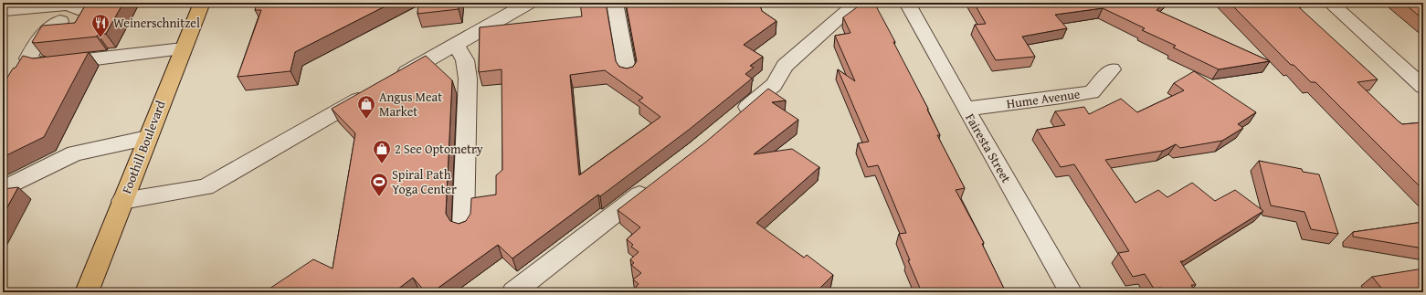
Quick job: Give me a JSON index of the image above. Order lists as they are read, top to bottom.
{
  "streets": {
    "main road": ["Foothill Boulevard"],
    "street": ["Hume Avenue", "Fairesta Street"]
  },
  "crossings": [
    ["Hume Avenue", "Fairesta Street"]
  ],
  "places": {
    "restaurant": ["Weinerschnitzel"],
    "shop": ["Angus Meat Market", "2 See Optometry"],
    "sports": ["Spiral Path Yoga Center"]
  }
}
